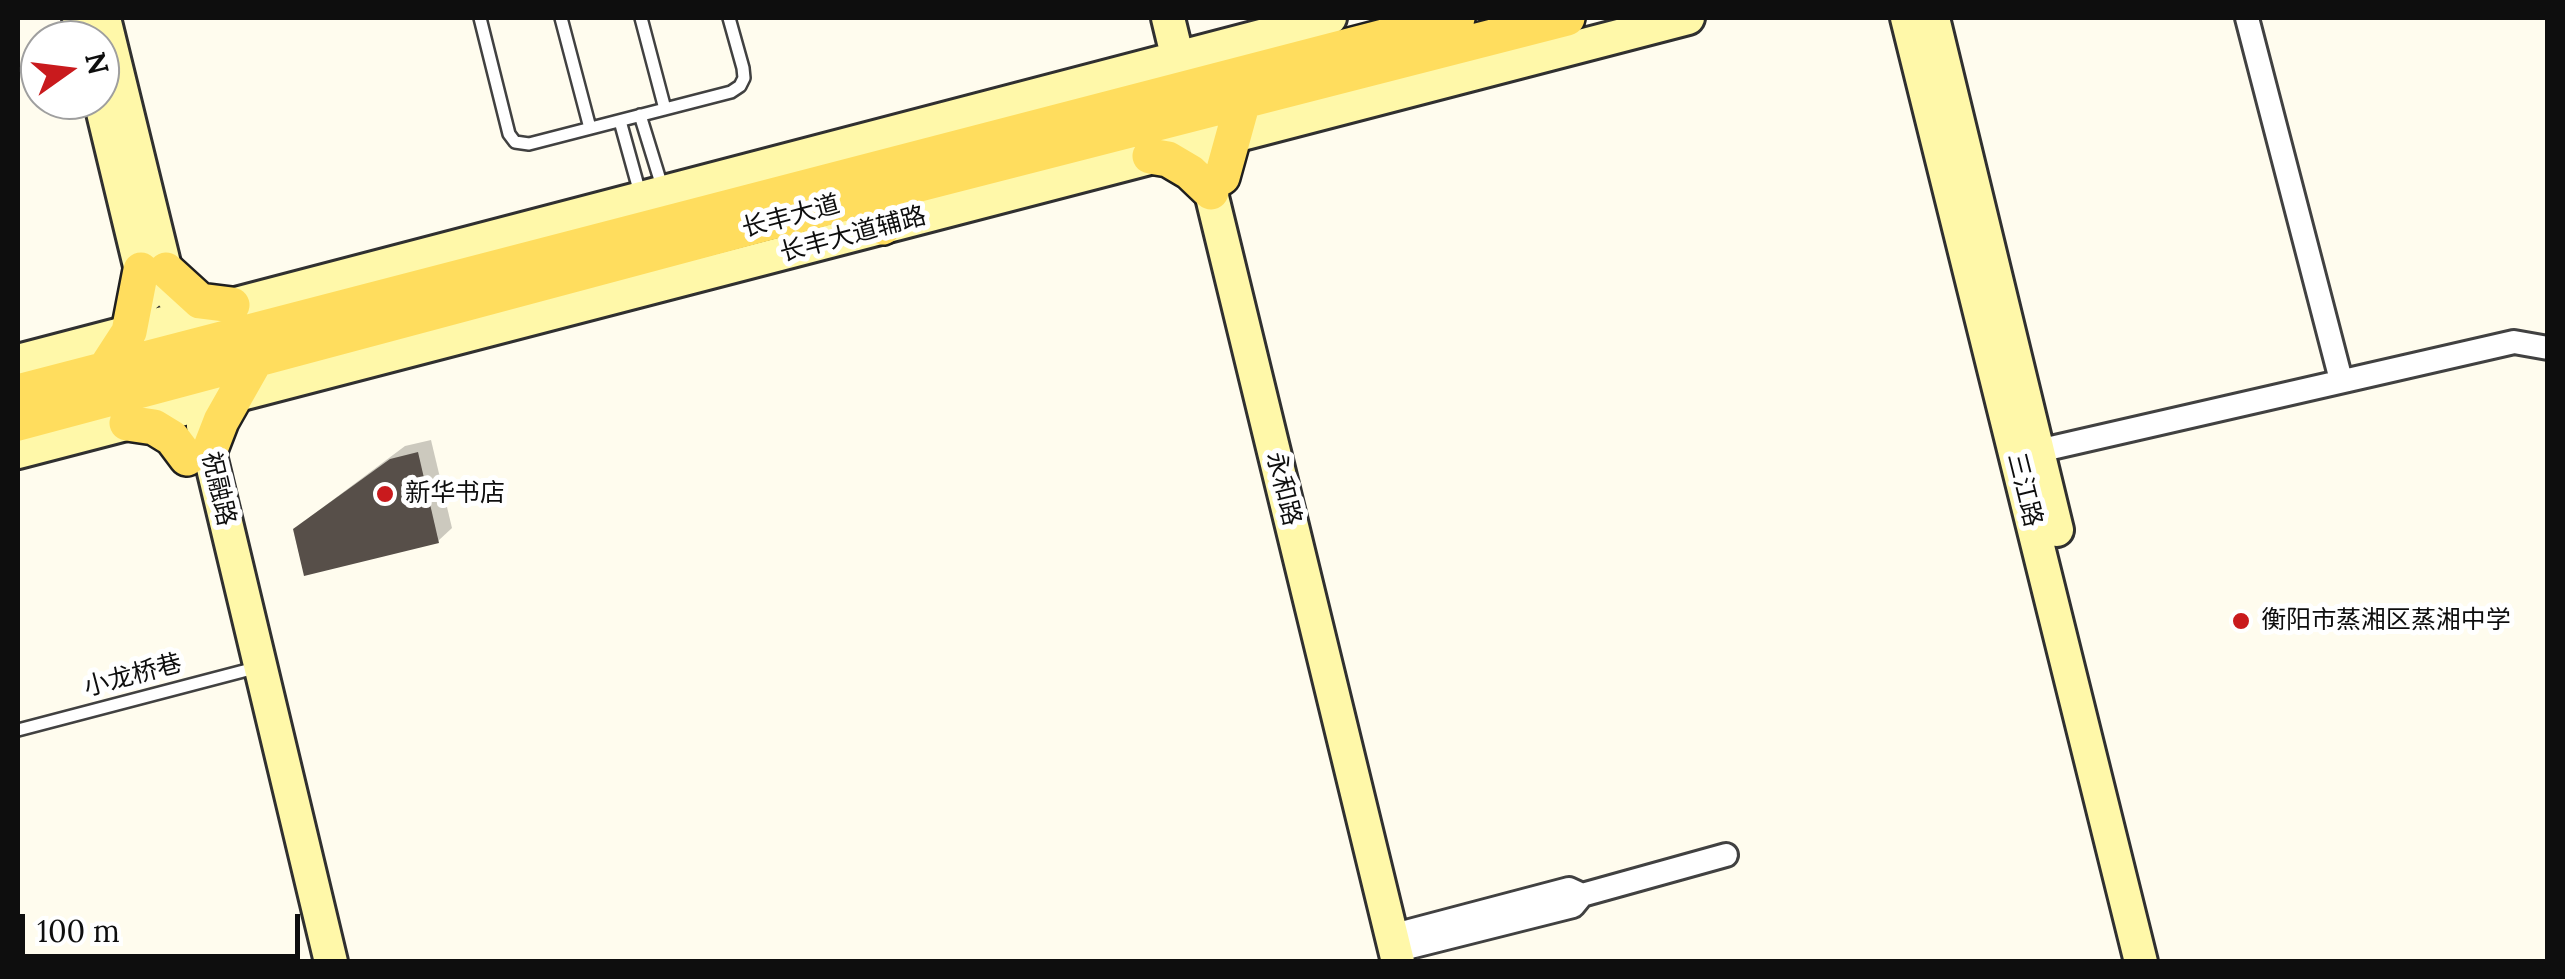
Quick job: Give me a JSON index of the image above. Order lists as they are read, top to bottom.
{
  "streets": {
    "main road": [
      "长丰大道",
      "长丰大道辅路",
      "祝融路",
      "永和路",
      "三江路"
    ],
    "lane": ["小龙桥巷"]
  },
  "crossings": [
    ["长丰大道", "长丰大道辅路"],
    ["长丰大道", "祝融路"],
    ["长丰大道辅路", "祝融路"],
    ["祝融路", "小龙桥巷"]
  ],
  "places": ["新华书店", "衡阳市蒸湘区蒸湘中学"],
  "scale_bar": "100 m",
  "north": "right"
}
